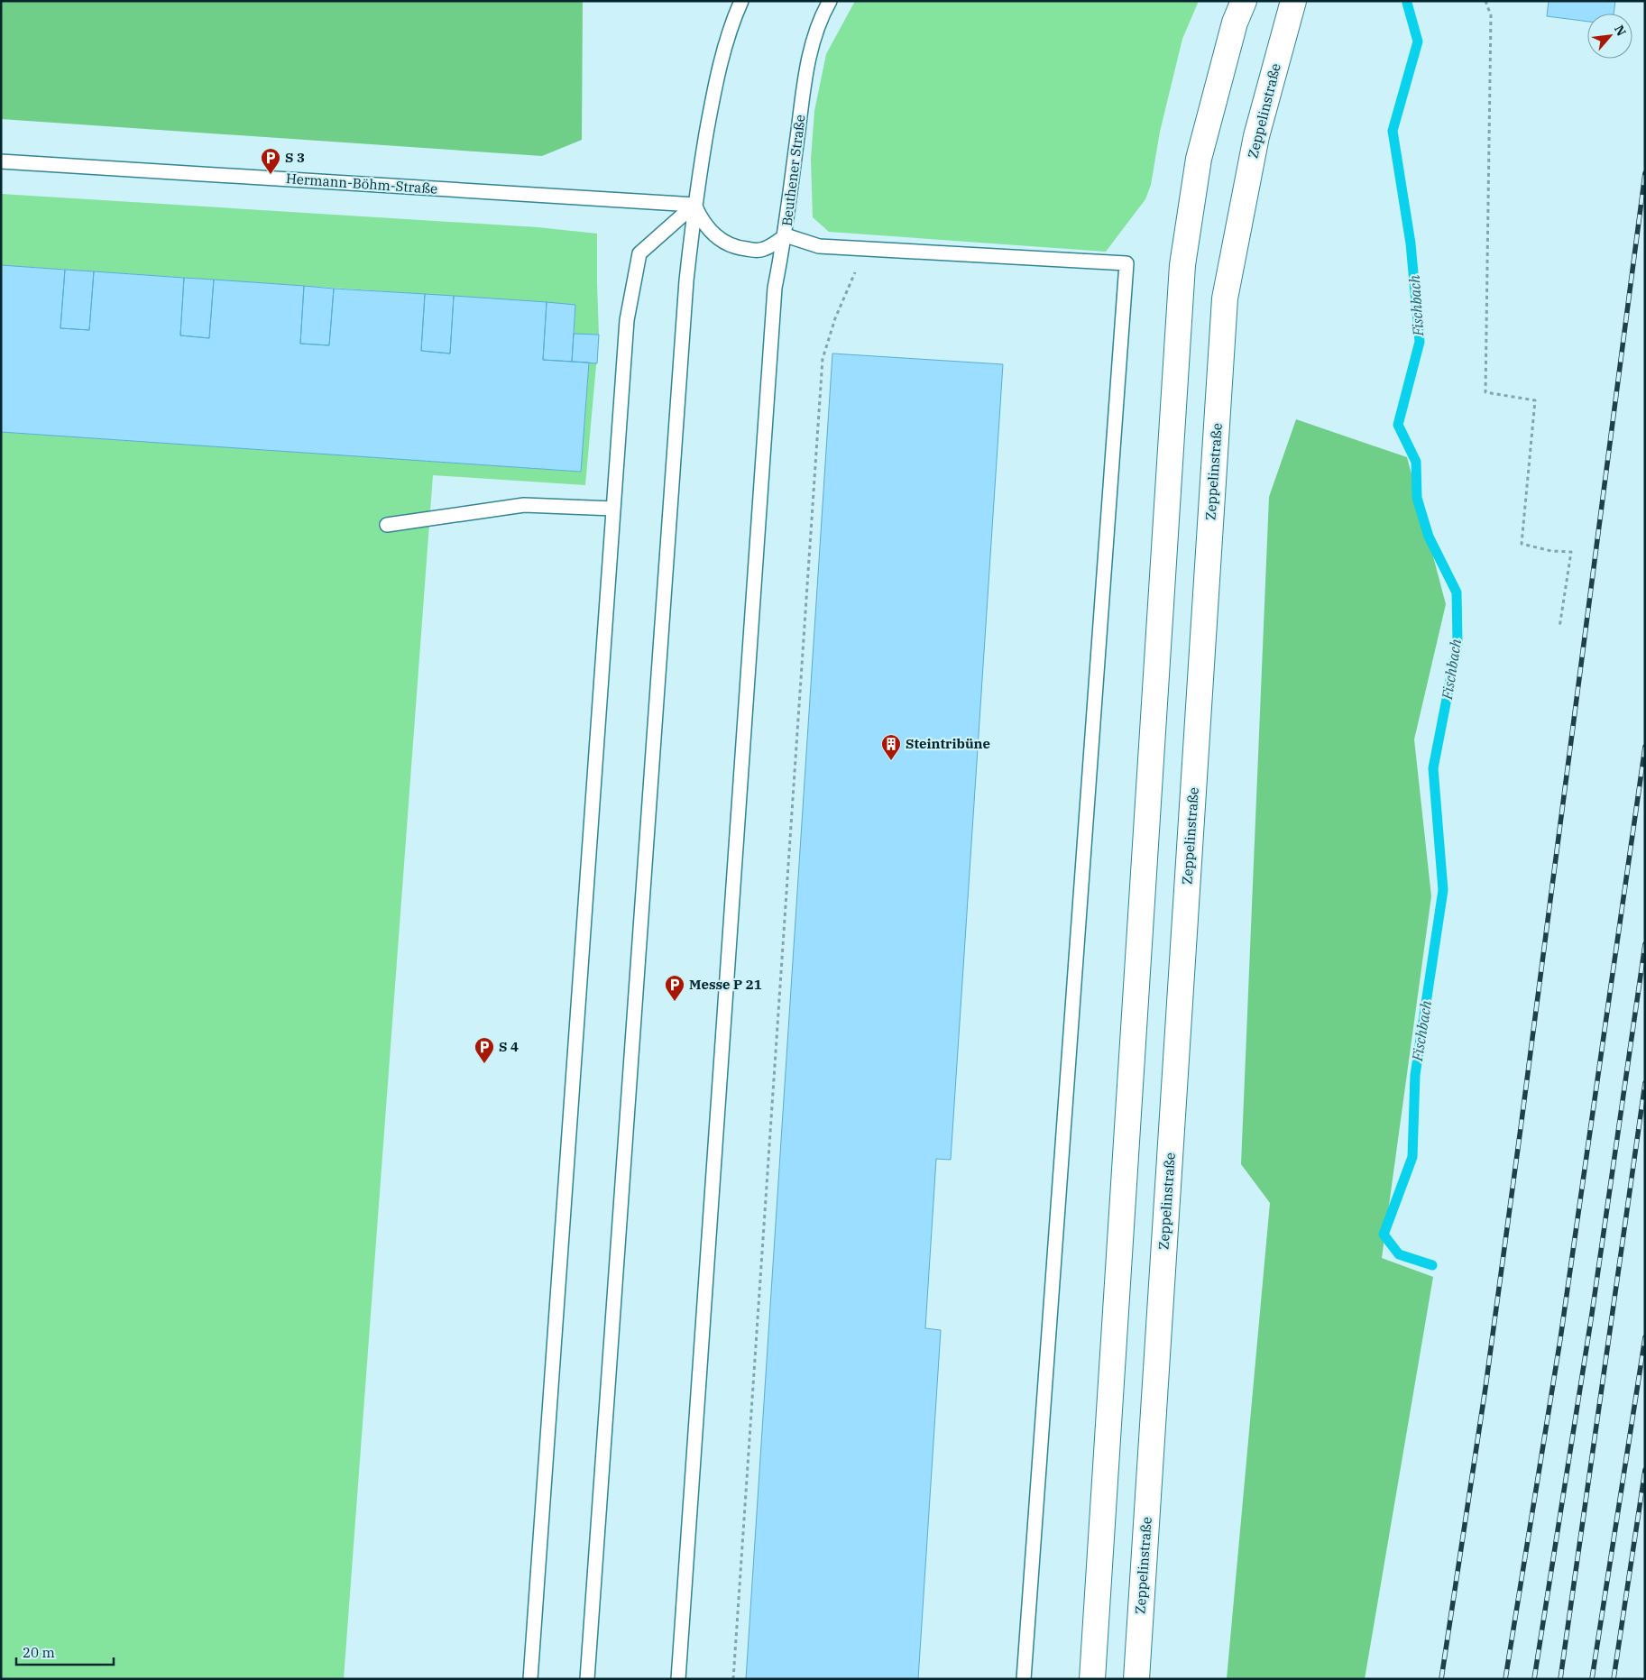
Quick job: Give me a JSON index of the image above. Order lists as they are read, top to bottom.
{
  "streets": {
    "street": ["Zeppelinstraße"],
    "lane": ["Beuthener Straße", "Hermann-Böhm-Straße"]
  },
  "crossings": [
    ["Beuthener Straße", "Hermann-Böhm-Straße"]
  ],
  "water": ["Fischbach"],
  "places": {
    "parking": ["S 3", "Messe P 21", "S 4"],
    "building": ["Steintribüne"]
  },
  "scale_bar": "20 m",
  "north": "top right"
}
